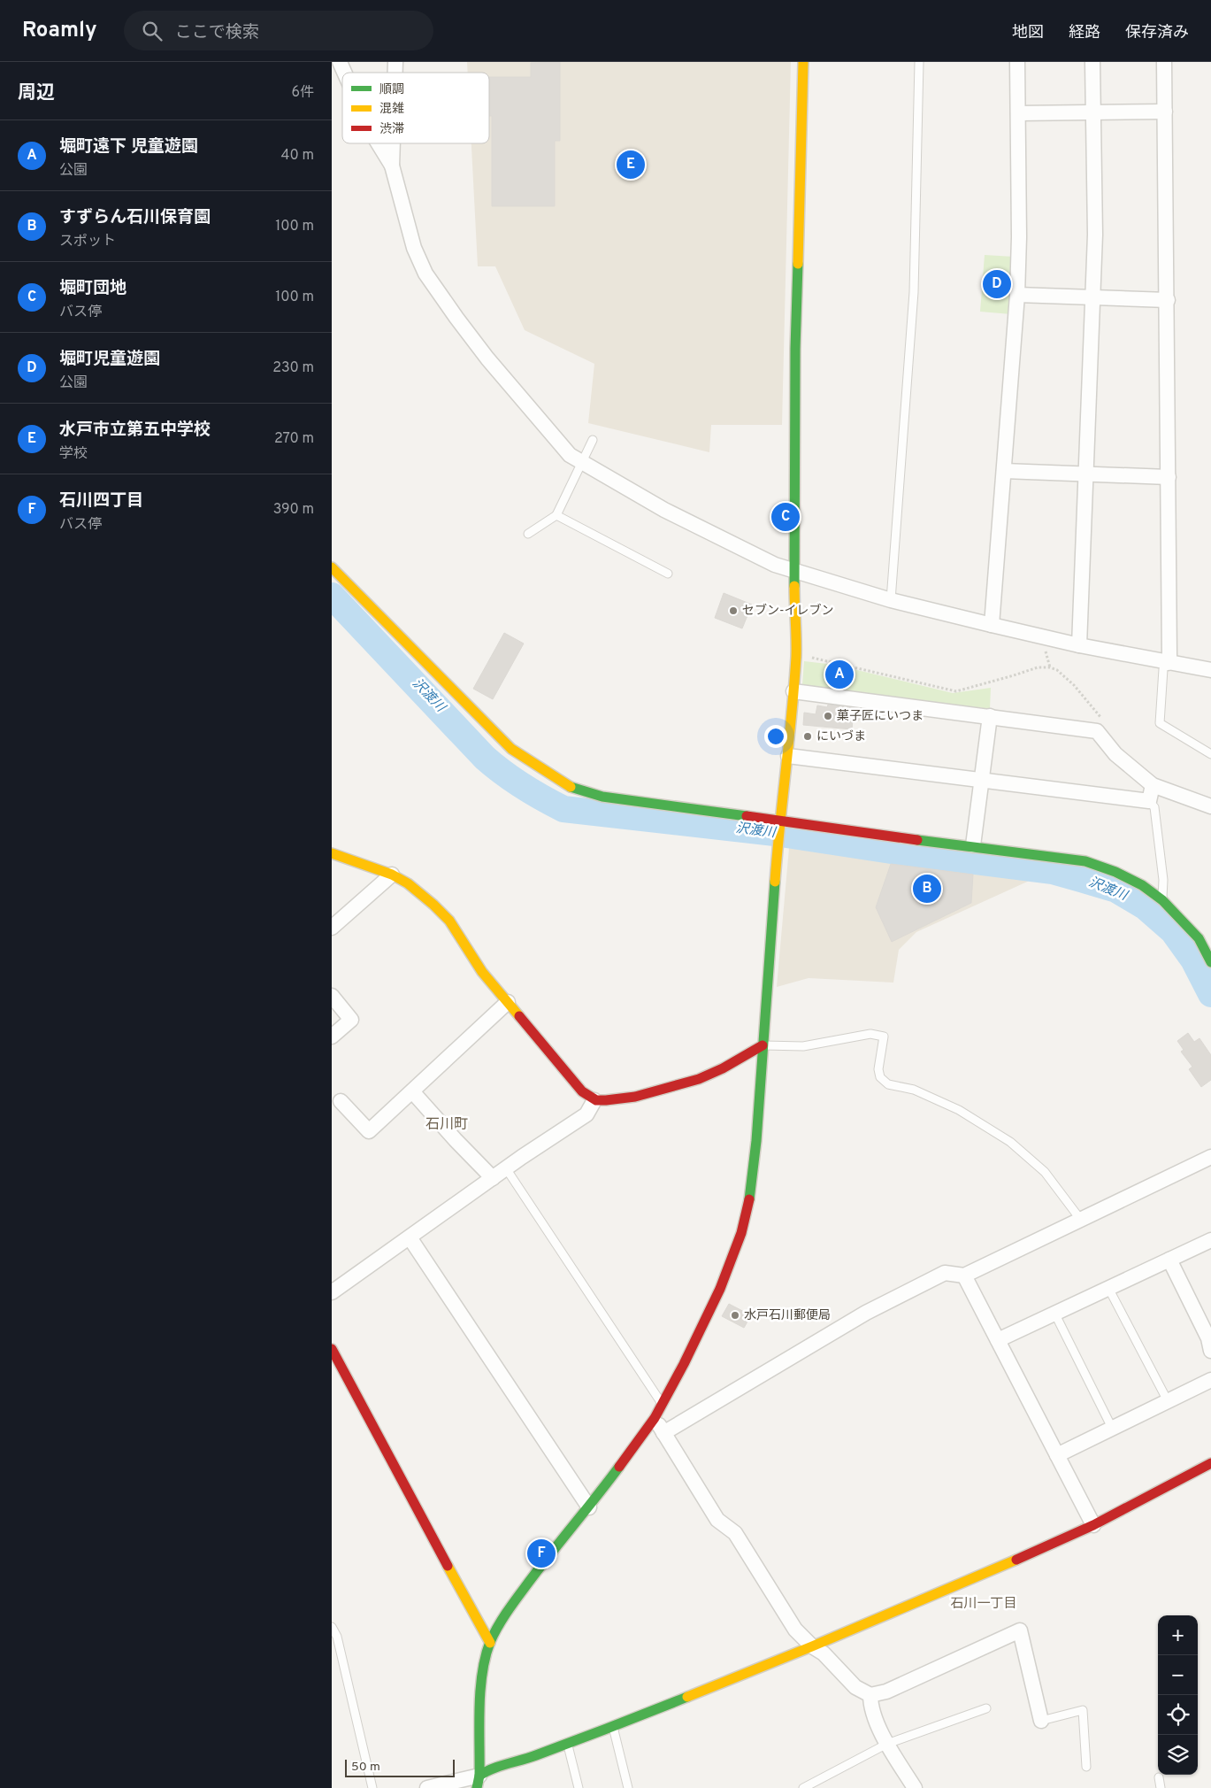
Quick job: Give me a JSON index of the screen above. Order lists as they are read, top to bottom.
{
  "districts": ["石川町", "石川一丁目"],
  "water": ["沢渡川"],
  "places": [
    "セブン-イレブン",
    "菓子匠にいつま",
    "にいづま",
    "水戸石川郵便局"
  ],
  "legend": ["順調", "混雑", "渋滞"],
  "scale_bar": "50 m",
  "page": {
    "header": "Roamly",
    "search": "ここで検索",
    "nav": ["地図", "経路", "保存済み"],
    "heading": ["周辺", "6件"],
    "list": [
      {
        "mark": "A",
        "name": "堀町遠下 児童遊園",
        "note": "公園",
        "value": "40 m"
      },
      {
        "mark": "B",
        "name": "すずらん石川保育園",
        "note": "スポット",
        "value": "100 m"
      },
      {
        "mark": "C",
        "name": "堀町団地",
        "note": "バス停",
        "value": "100 m"
      },
      {
        "mark": "D",
        "name": "堀町児童遊園",
        "note": "公園",
        "value": "230 m"
      },
      {
        "mark": "E",
        "name": "水戸市立第五中学校",
        "note": "学校",
        "value": "270 m"
      },
      {
        "mark": "F",
        "name": "石川四丁目",
        "note": "バス停",
        "value": "390 m"
      }
    ],
    "pins": [
      "E",
      "D",
      "C",
      "A",
      "B",
      "F"
    ],
    "map_buttons": ["+", "−"],
    "scale": "50 m"
  }
}
